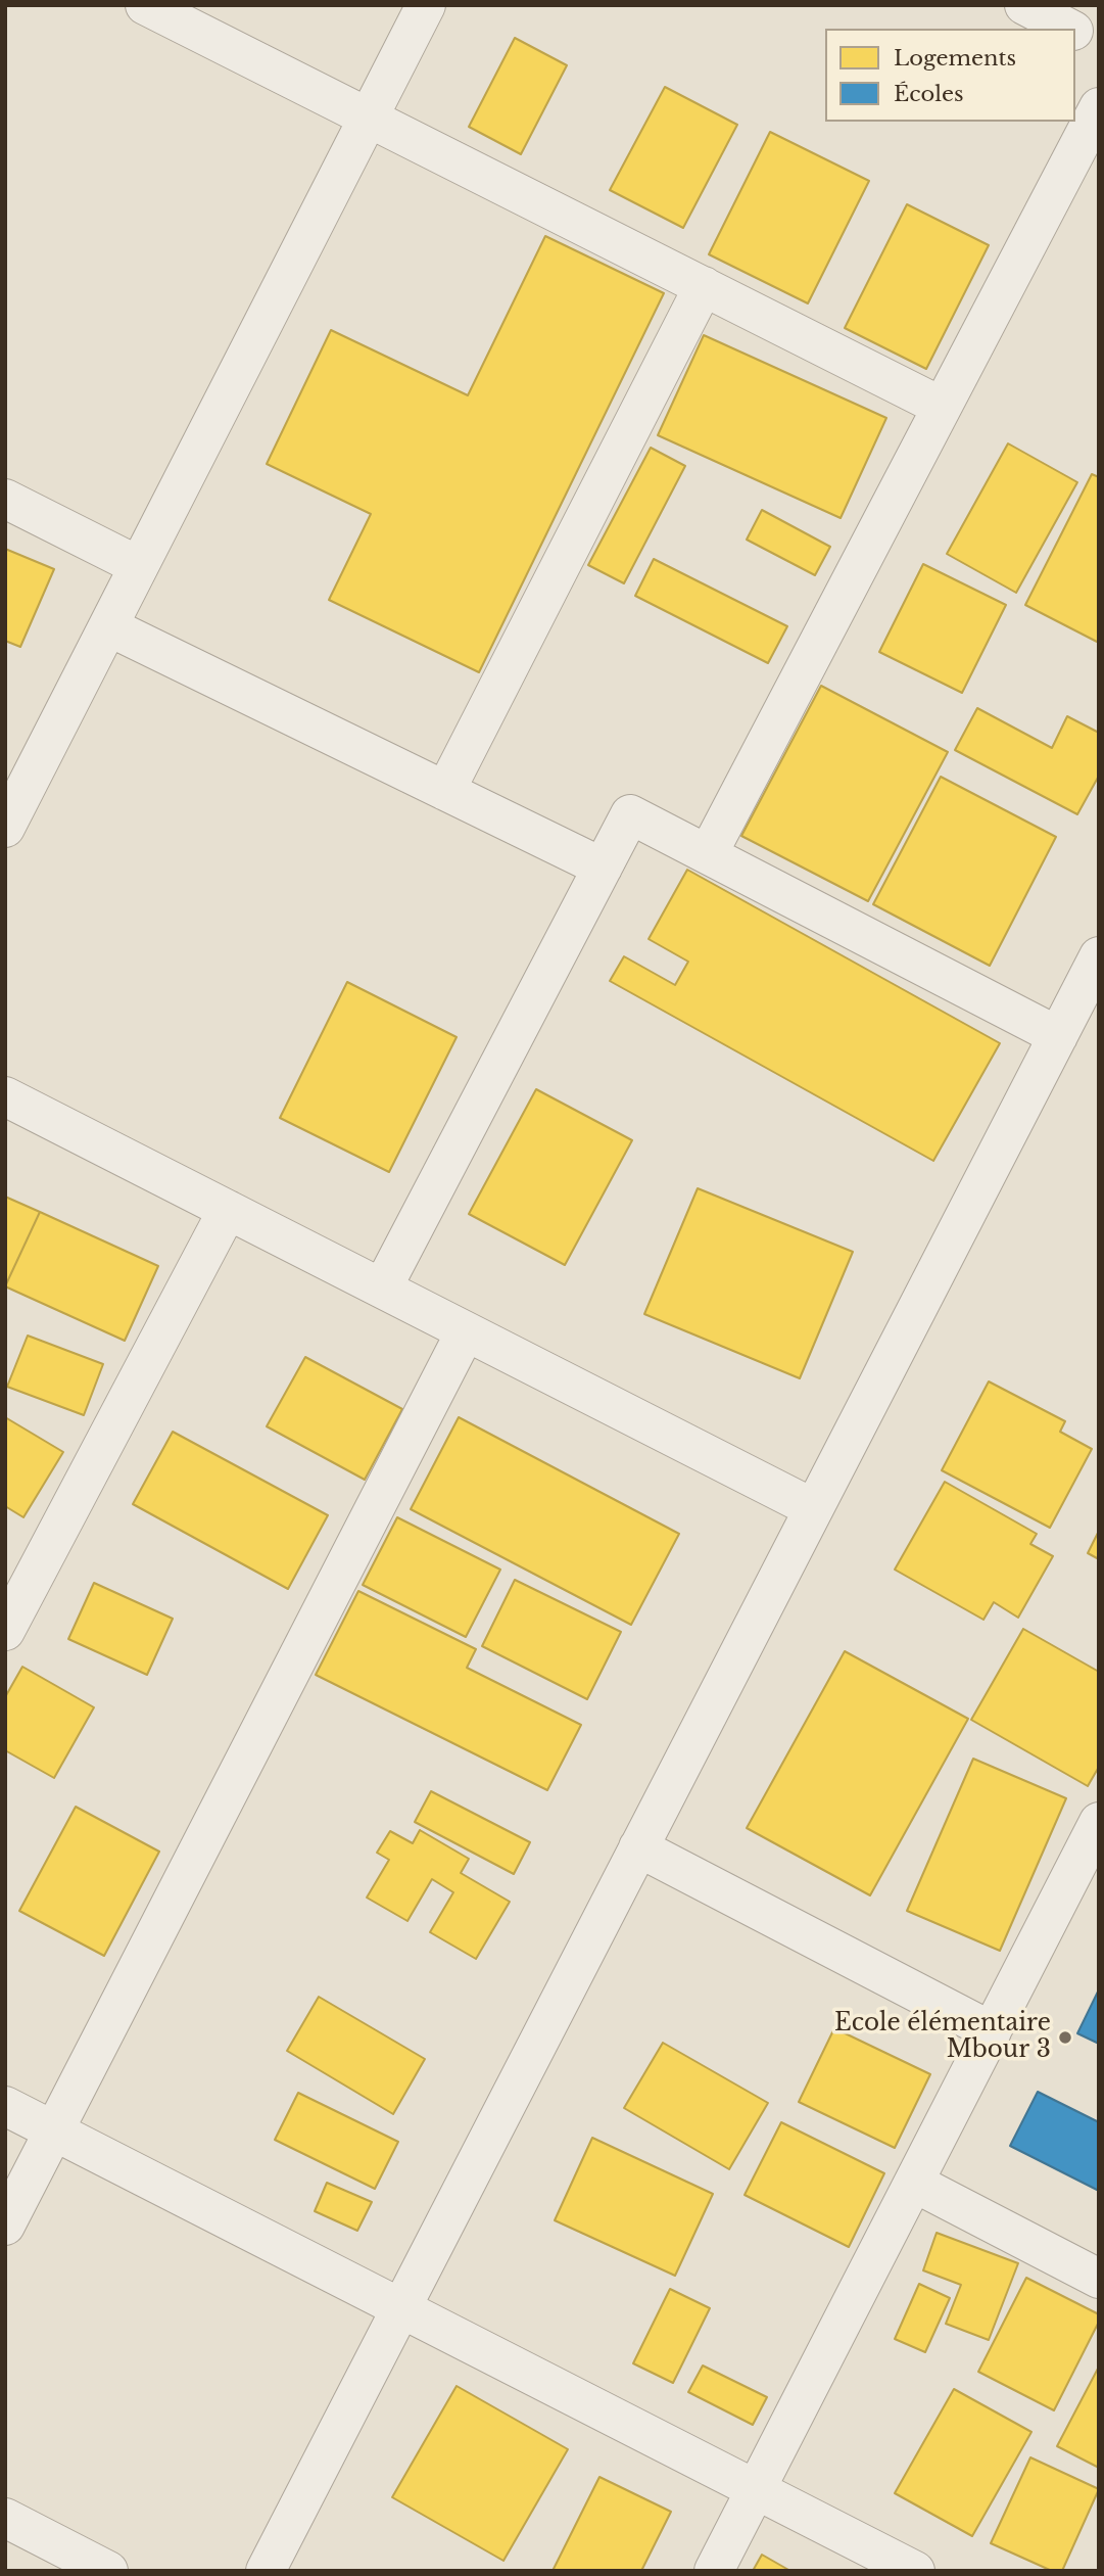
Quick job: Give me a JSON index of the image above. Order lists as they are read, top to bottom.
{
  "places": ["Ecole élémentaire Mbour 3"],
  "legend": ["Logements", "Écoles"]
}
